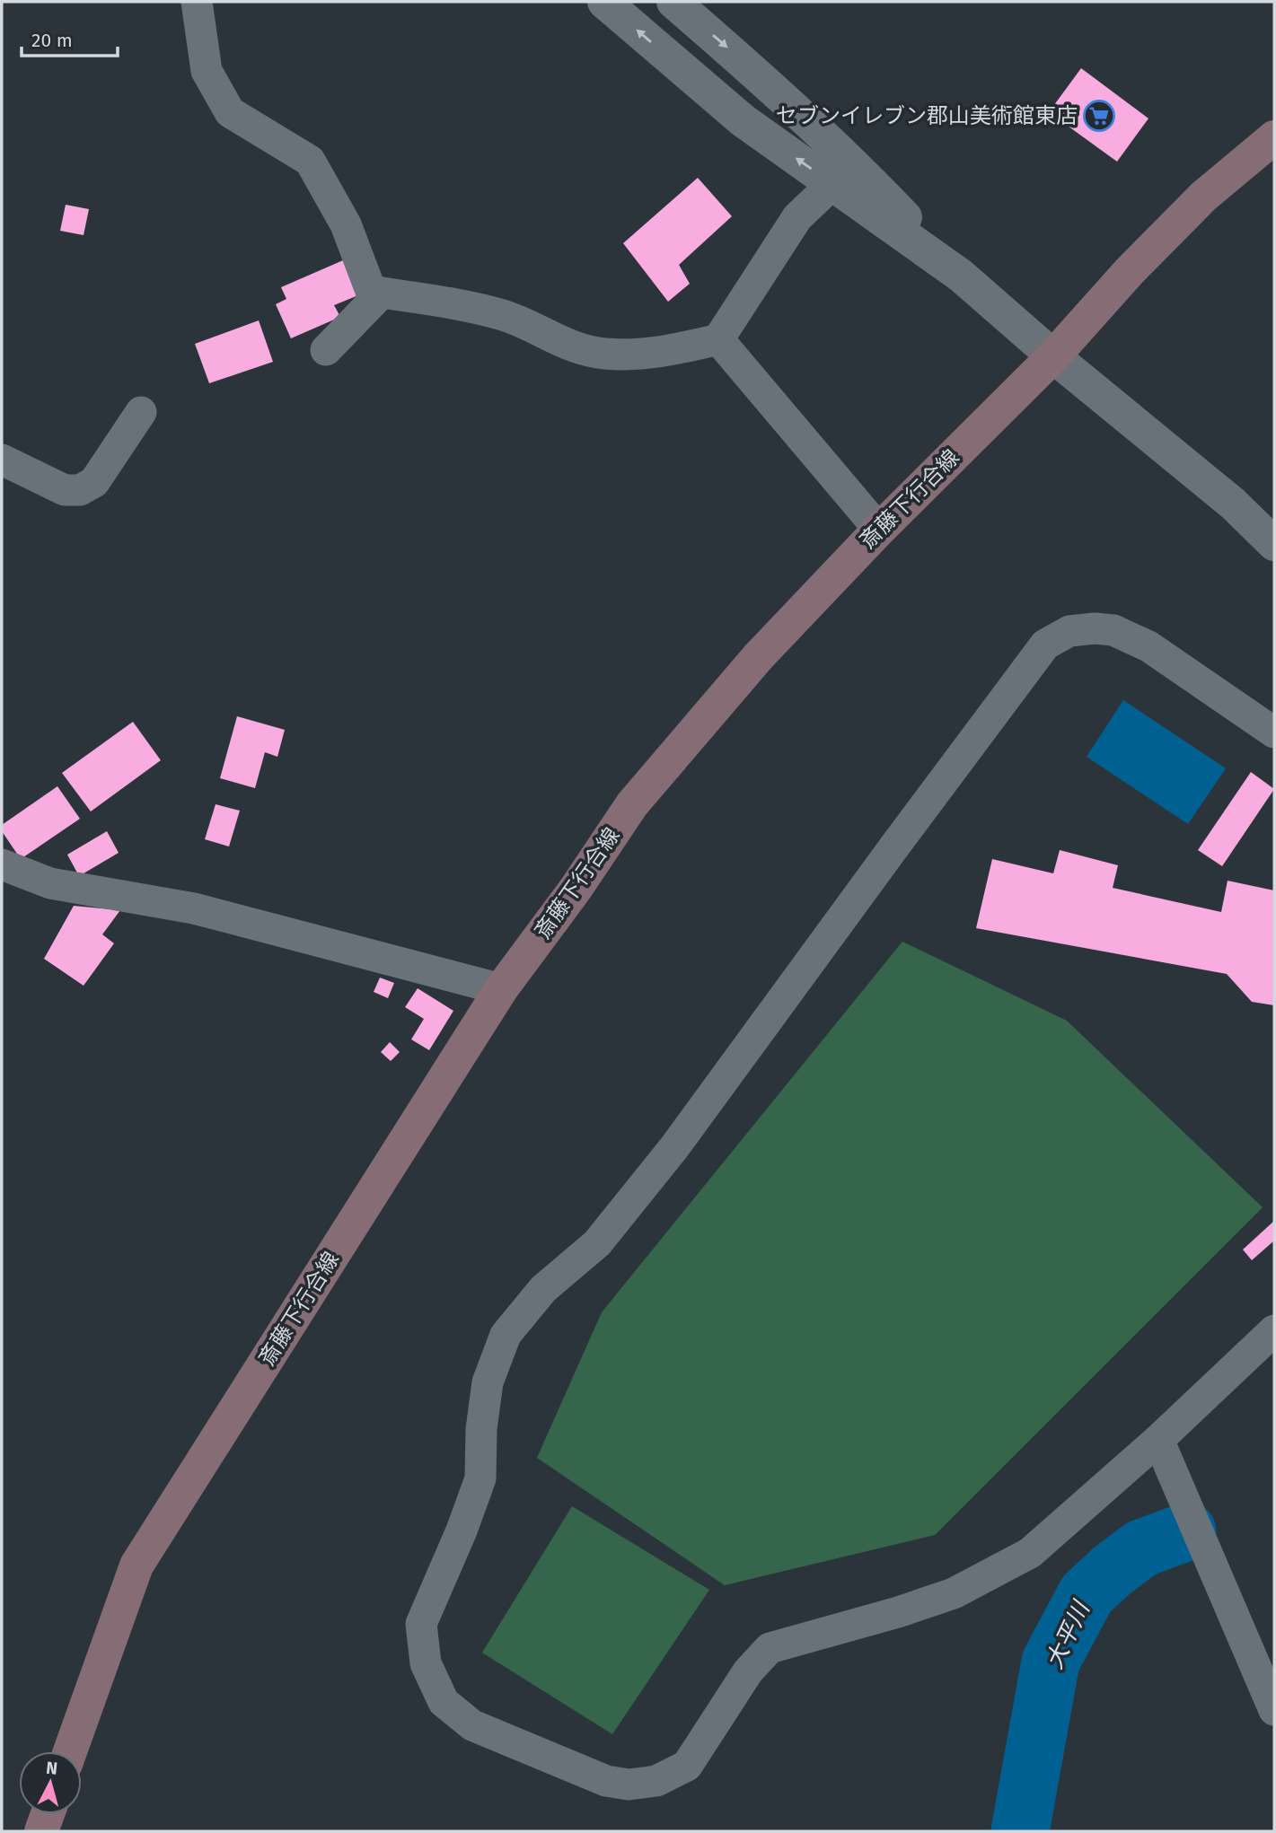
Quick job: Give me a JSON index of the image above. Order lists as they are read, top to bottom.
{
  "streets": {
    "main road": ["斎藤下行合線"]
  },
  "water": ["大平川"],
  "places": {
    "supermarket": ["セブンイレブン郡山美術館東店"]
  },
  "scale_bar": "20 m",
  "north": "top"
}
